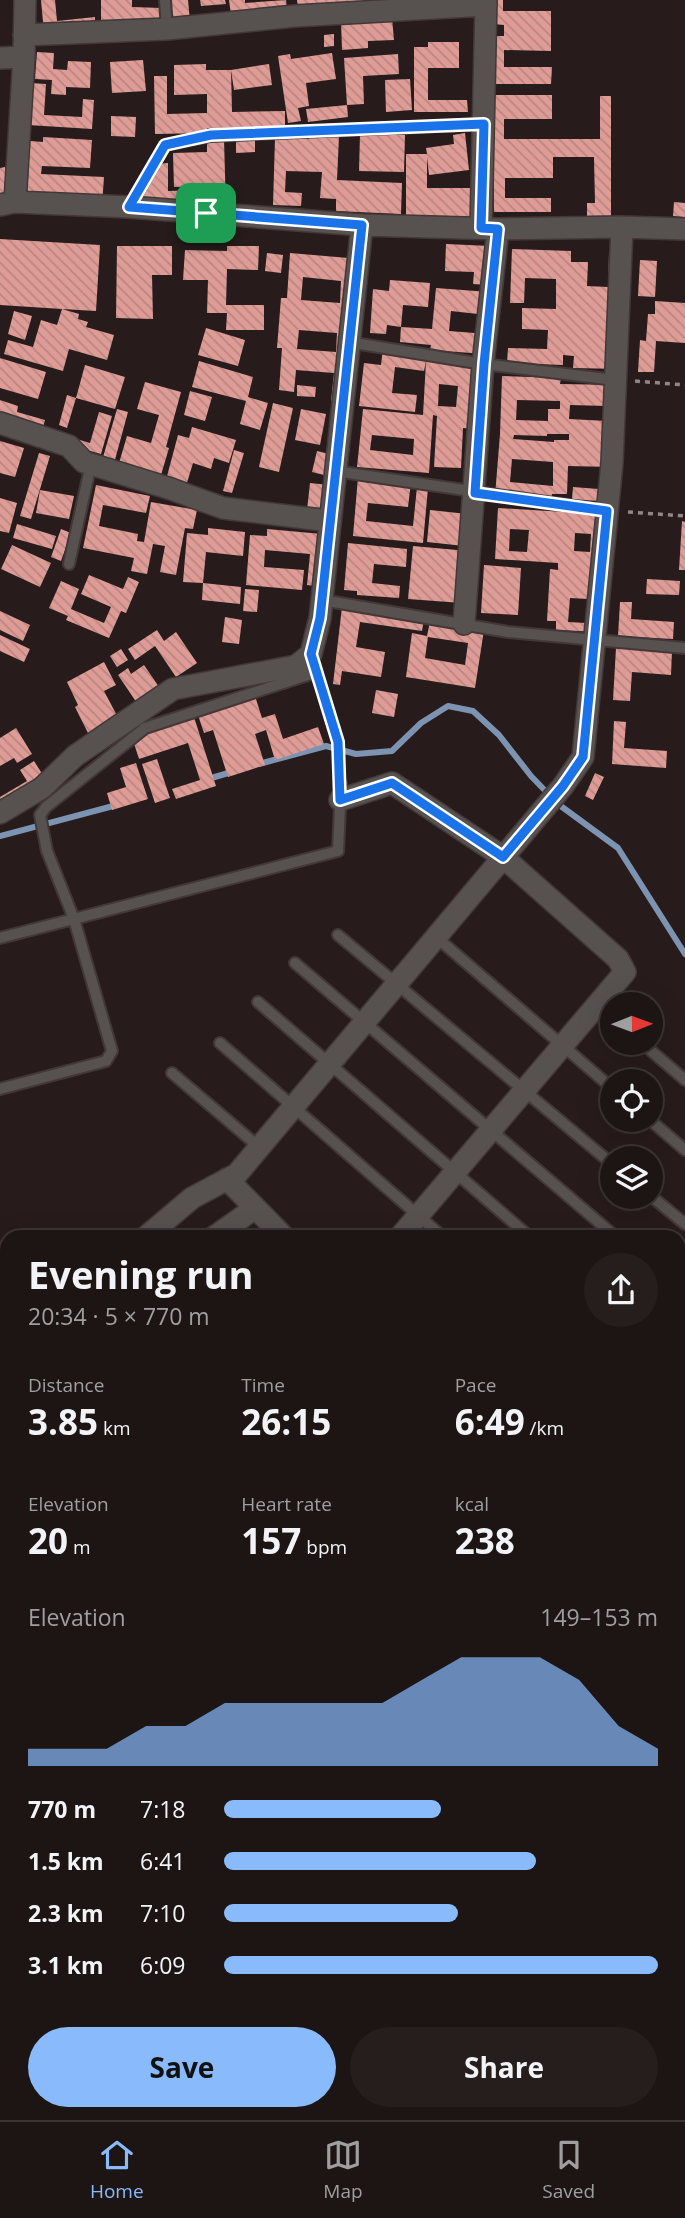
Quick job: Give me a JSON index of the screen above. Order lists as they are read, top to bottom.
{
  "north": "right",
  "page": {
    "heading": ["Evening run", "20:34 · 5 × 770 m"],
    "stats": [
      ["Distance", "3.85 km"],
      ["Time", "26:15"],
      ["Pace", "6:49 /km"],
      ["Elevation", "20 m"],
      ["Heart rate", "157 bpm"],
      ["kcal", "238"]
    ],
    "chart": ["Elevation", "149–153 m"],
    "list": [
      {
        "name": "770 m",
        "note": "7:18"
      },
      {
        "name": "1.5 km",
        "note": "6:41"
      },
      {
        "name": "2.3 km",
        "note": "7:10"
      },
      {
        "name": "3.1 km",
        "note": "6:09"
      }
    ],
    "buttons": ["Save", "Share"],
    "tabs": ["Home", "Map", "Saved"]
  }
}
